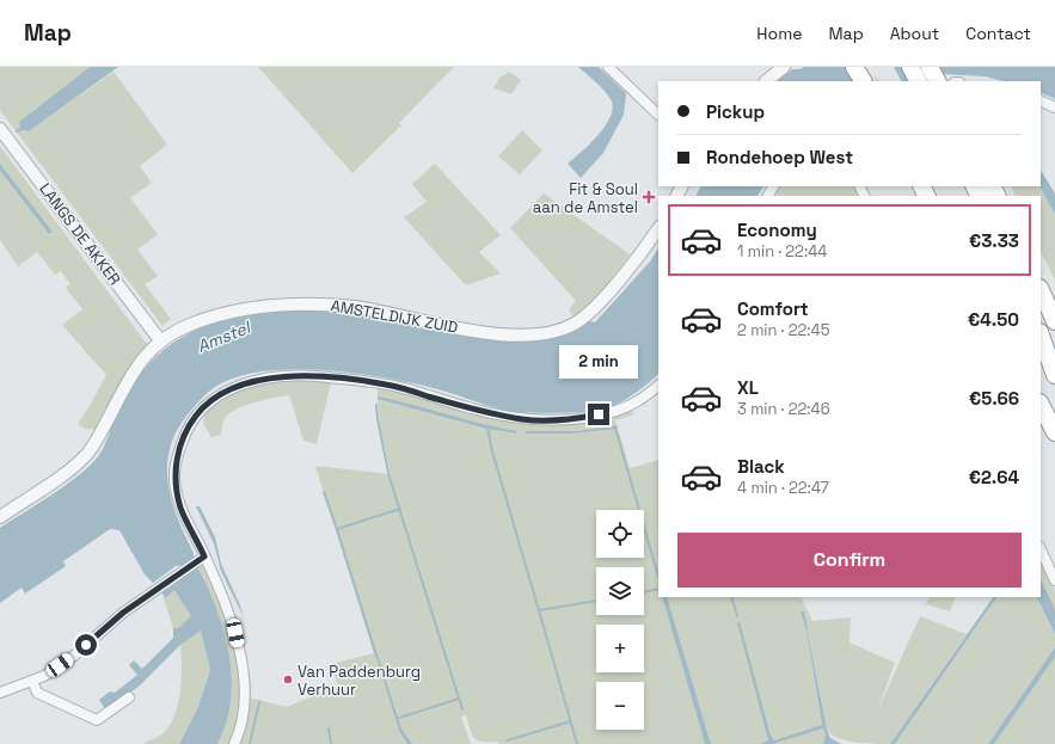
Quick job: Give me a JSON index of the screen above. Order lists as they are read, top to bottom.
{
  "streets": {
    "street": ["LANGS DE AKKER", "AMSTELDIJK ZUID"]
  },
  "crossings": [
    ["LANGS DE AKKER", "AMSTELDIJK ZUID"]
  ],
  "water": ["Amstel"],
  "places": {
    "health": ["Fit & Soul aan de Amstel"],
    "other": ["Van Paddenburg Verhuur"]
  },
  "page": {
    "header": "Map",
    "nav": [
      "Home",
      "Map",
      "About",
      "Contact"
    ],
    "banner": ["Pickup", "Rondehoep West"],
    "list": [
      {
        "name": "Economy",
        "note": "1 min · 22:44",
        "value": "€3.33"
      },
      {
        "name": "Comfort",
        "note": "2 min · 22:45",
        "value": "€4.50"
      },
      {
        "name": "XL",
        "note": "3 min · 22:46",
        "value": "€5.66"
      },
      {
        "name": "Black",
        "note": "4 min · 22:47",
        "value": "€2.64"
      }
    ],
    "bubble": "2 min",
    "map_buttons": ["+", "−"],
    "buttons": "Confirm"
  }
}
